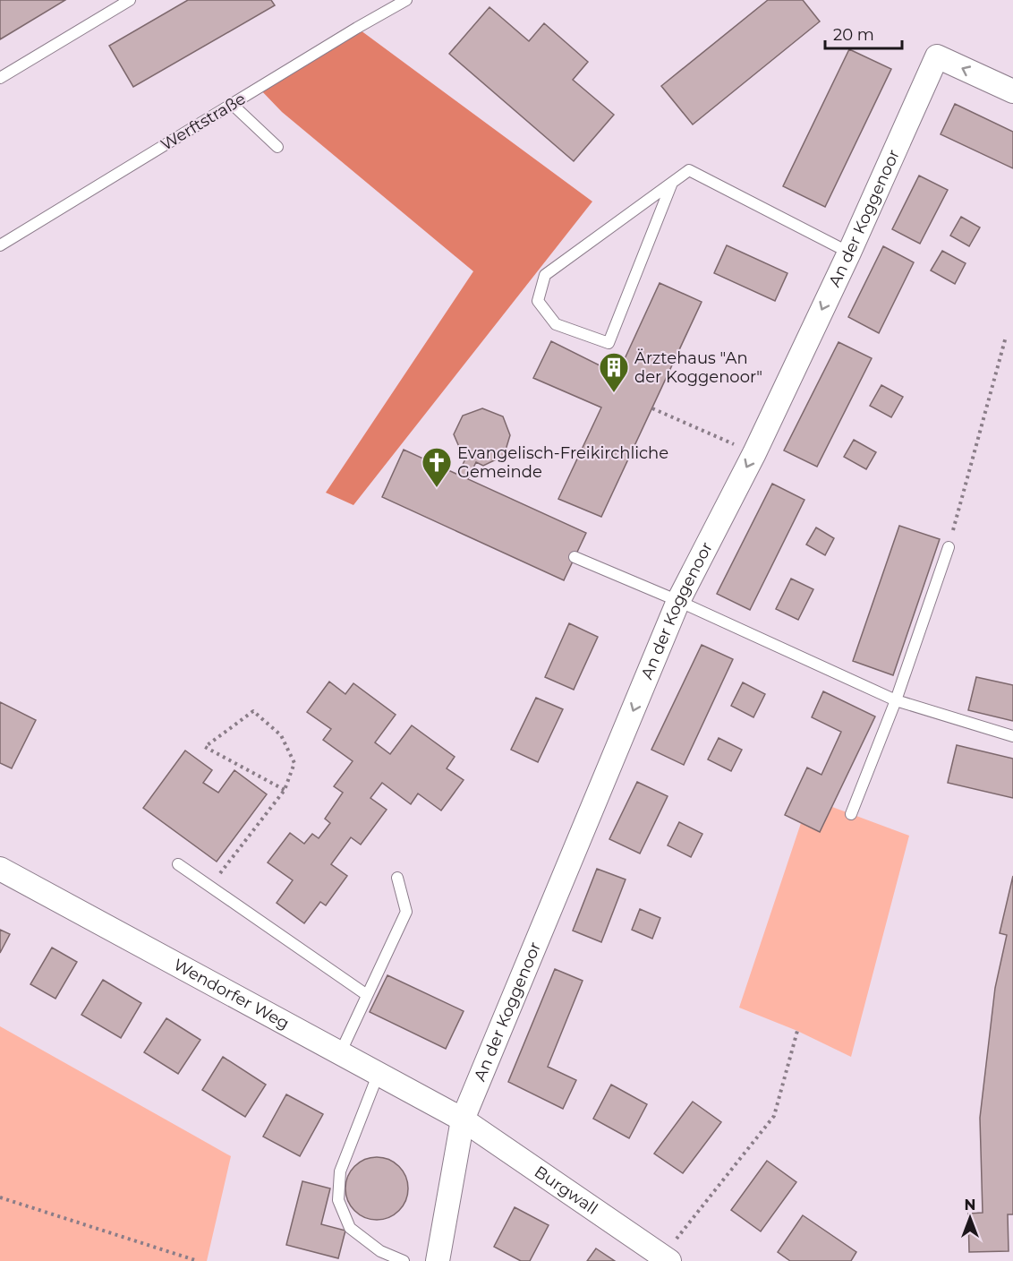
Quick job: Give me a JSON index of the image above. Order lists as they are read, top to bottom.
{
  "streets": {
    "street": ["An der Koggenoor", "Wendorfer Weg", "Burgwall"],
    "lane": ["Werftstraße"]
  },
  "crossings": [
    ["An der Koggenoor", "Wendorfer Weg"],
    ["An der Koggenoor", "Burgwall"],
    ["Wendorfer Weg", "Burgwall"]
  ],
  "one_way": ["An der Koggenoor"],
  "places": {
    "building": ["Ärztehaus \"An der Koggenoor\""],
    "church": ["Evangelisch-Freikirchliche Gemeinde"]
  },
  "scale_bar": "20 m",
  "north": "top"
}
